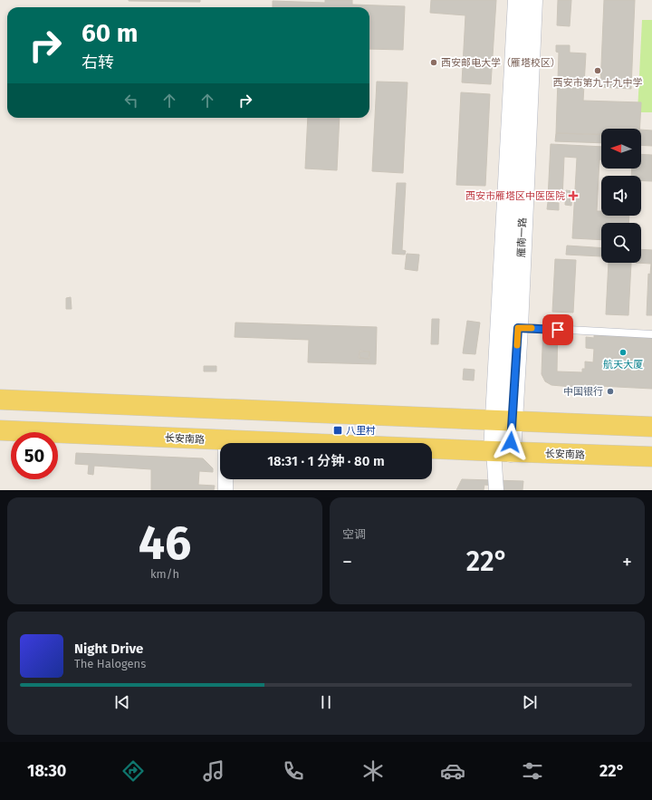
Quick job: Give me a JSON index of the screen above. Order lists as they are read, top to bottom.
{
  "streets": {
    "main road": ["雁南一路", "长安南路"]
  },
  "crossings": [
    ["雁南一路", "长安南路"]
  ],
  "places": {
    "other": [
      "西安邮电大学（雁塔校区）",
      "西安市第九十九中学",
      "航天大厦",
      "中国银行"
    ],
    "health": ["西安市雁塔区中医医院"],
    "transit": ["八里村"]
  },
  "north": "left",
  "page": {
    "turn": ["60 m", "右转"],
    "limit": "50",
    "trip": "18:31 · 1 分钟 · 80 m",
    "tile": [
      ["46", "km/h"],
      "空调"
    ],
    "heat": ["−", "22°", "+"],
    "song": ["Night Drive", "The Halogens"],
    "tabs": ["18:30", "22°"]
  }
}
